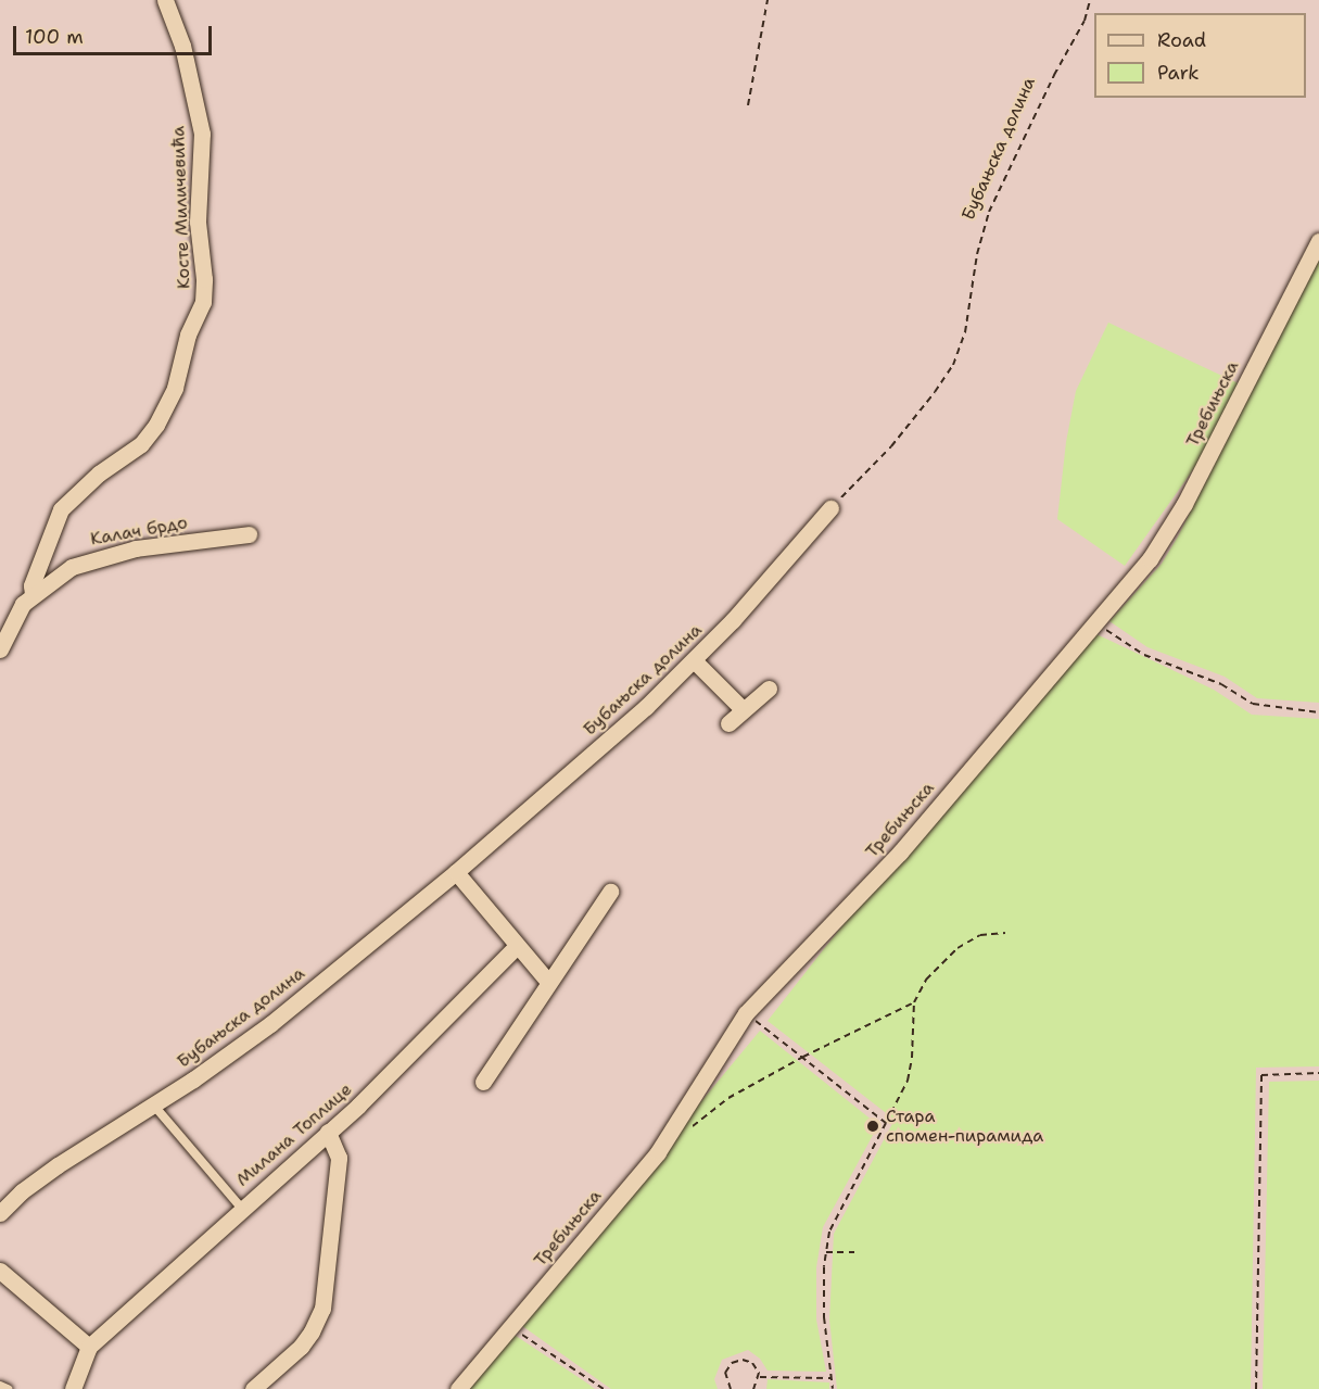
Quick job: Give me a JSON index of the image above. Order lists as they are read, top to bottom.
{
  "streets": {
    "street": [
      "Бубањска долина",
      "Косте Миличевића",
      "Требињска",
      "Калач брдо",
      "Милана Топлице"
    ]
  },
  "crossings": [
    ["Косте Миличевића", "Калач брдо"]
  ],
  "places": ["Стара спомен-пирамида"],
  "legend": ["Road", "Park"],
  "scale_bar": "100 m"
}
